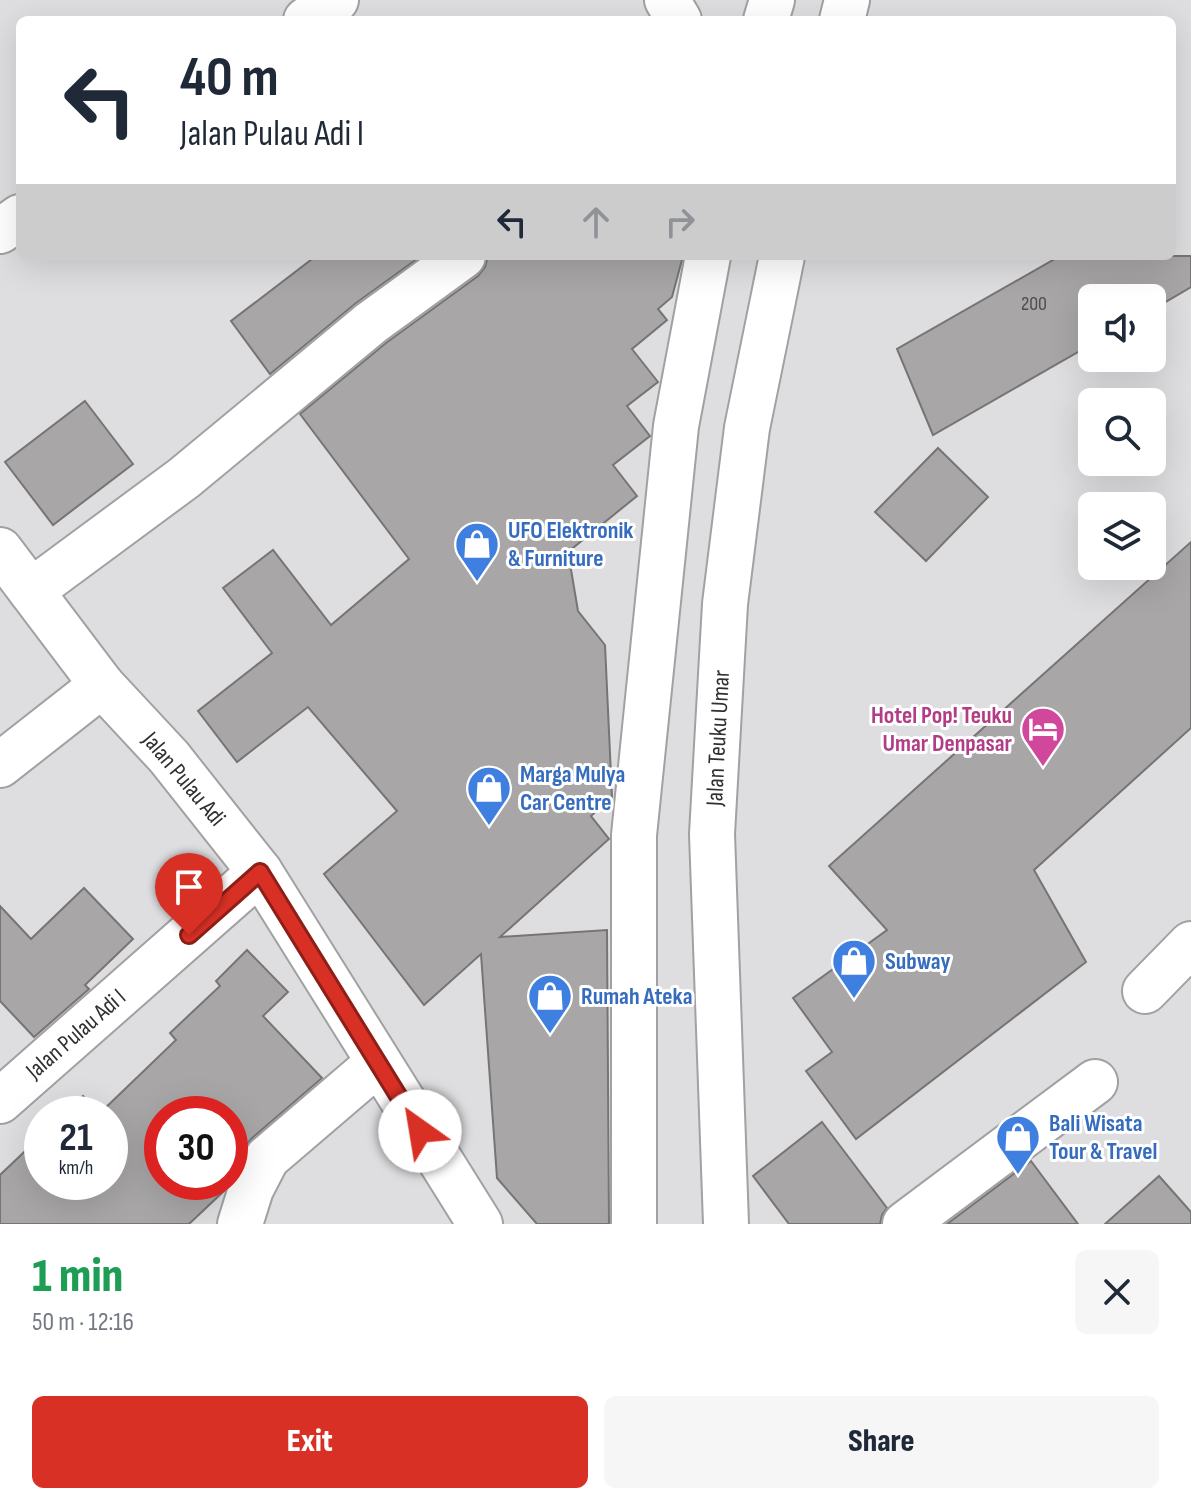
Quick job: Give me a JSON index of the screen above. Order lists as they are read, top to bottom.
{
  "streets": {
    "street": ["Jalan Teuku Umar", "Jalan Pulau Adi", "Jalan Pulau Adi I"]
  },
  "crossings": [
    ["Jalan Pulau Adi", "Jalan Pulau Adi I"]
  ],
  "places": {
    "shop": [
      "UFO Elektronik & Furniture",
      "Marga Mulya Car Centre",
      "Subway",
      "Rumah Ateka",
      "Bali Wisata Tour & Travel"
    ],
    "hotel": ["Hotel Pop! Teuku Umar Denpasar"]
  },
  "house_numbers": ["200"],
  "page": {
    "turn": ["40 m", "Jalan Pulau Adi I"],
    "speed": "21 km/h",
    "limit": "30",
    "heading": ["1 min", "50 m · 12:16"],
    "buttons": ["Exit", "Share"]
  }
}
